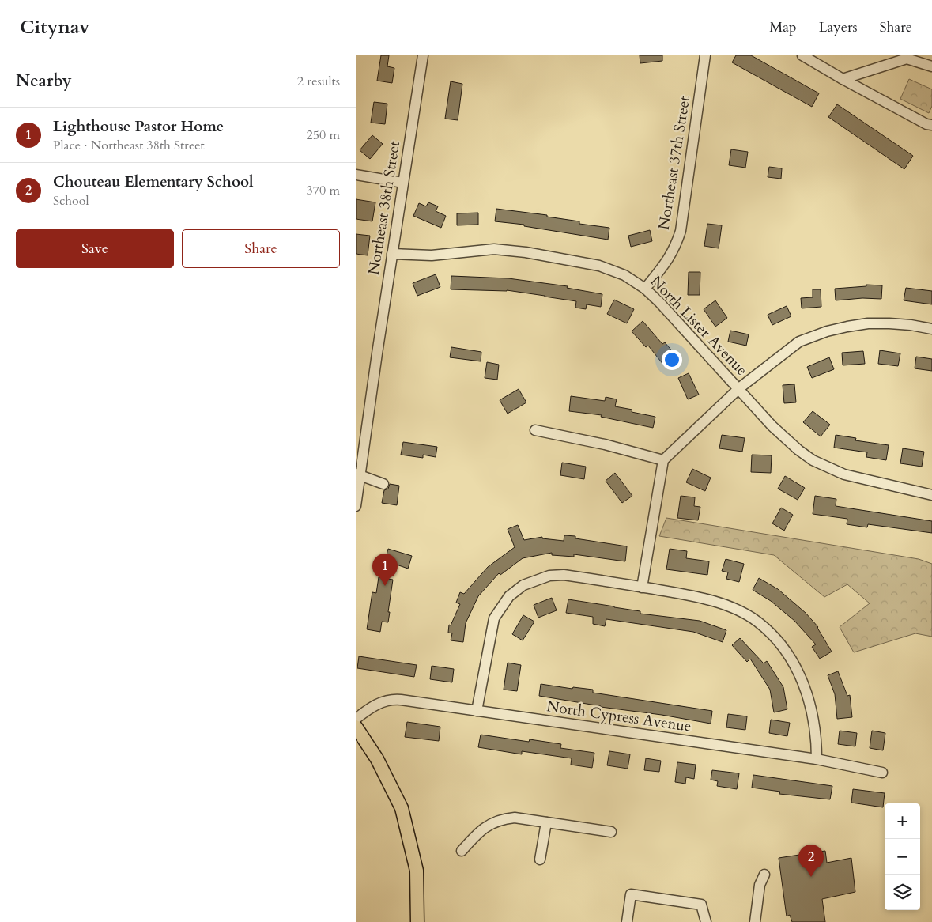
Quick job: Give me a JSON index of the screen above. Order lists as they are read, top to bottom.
{
  "streets": {
    "street": [
      "Northeast 37th Street",
      "Northeast 38th Street",
      "North Lister Avenue",
      "North Cypress Avenue"
    ]
  },
  "crossings": [
    ["Northeast 37th Street", "North Lister Avenue"],
    ["Northeast 38th Street", "North Lister Avenue"]
  ],
  "page": {
    "header": "Citynav",
    "nav": ["Map", "Layers", "Share"],
    "heading": ["Nearby", "2 results"],
    "list": [
      {
        "mark": "1",
        "name": "Lighthouse Pastor Home",
        "note": "Place · Northeast 38th Street",
        "value": "250 m"
      },
      {
        "mark": "2",
        "name": "Chouteau Elementary School",
        "note": "School",
        "value": "370 m"
      }
    ],
    "buttons": ["Save", "Share"],
    "pins": ["1", "2"],
    "map_buttons": ["+", "−"]
  }
}
